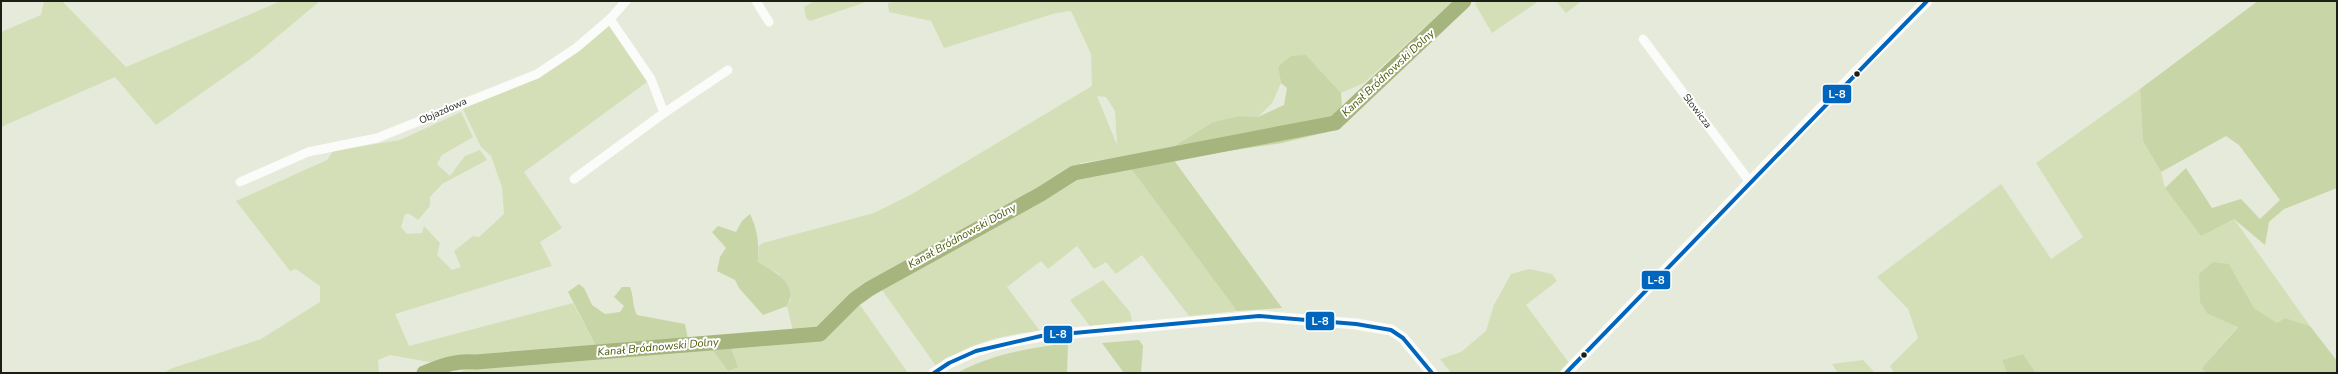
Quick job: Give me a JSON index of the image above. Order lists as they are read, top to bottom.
{
  "streets": {
    "street": ["Objazdowa", "Słowicza"]
  },
  "water": ["Kanał Bródnowski Dolny"],
  "lines": ["transit line L-8"]
}
